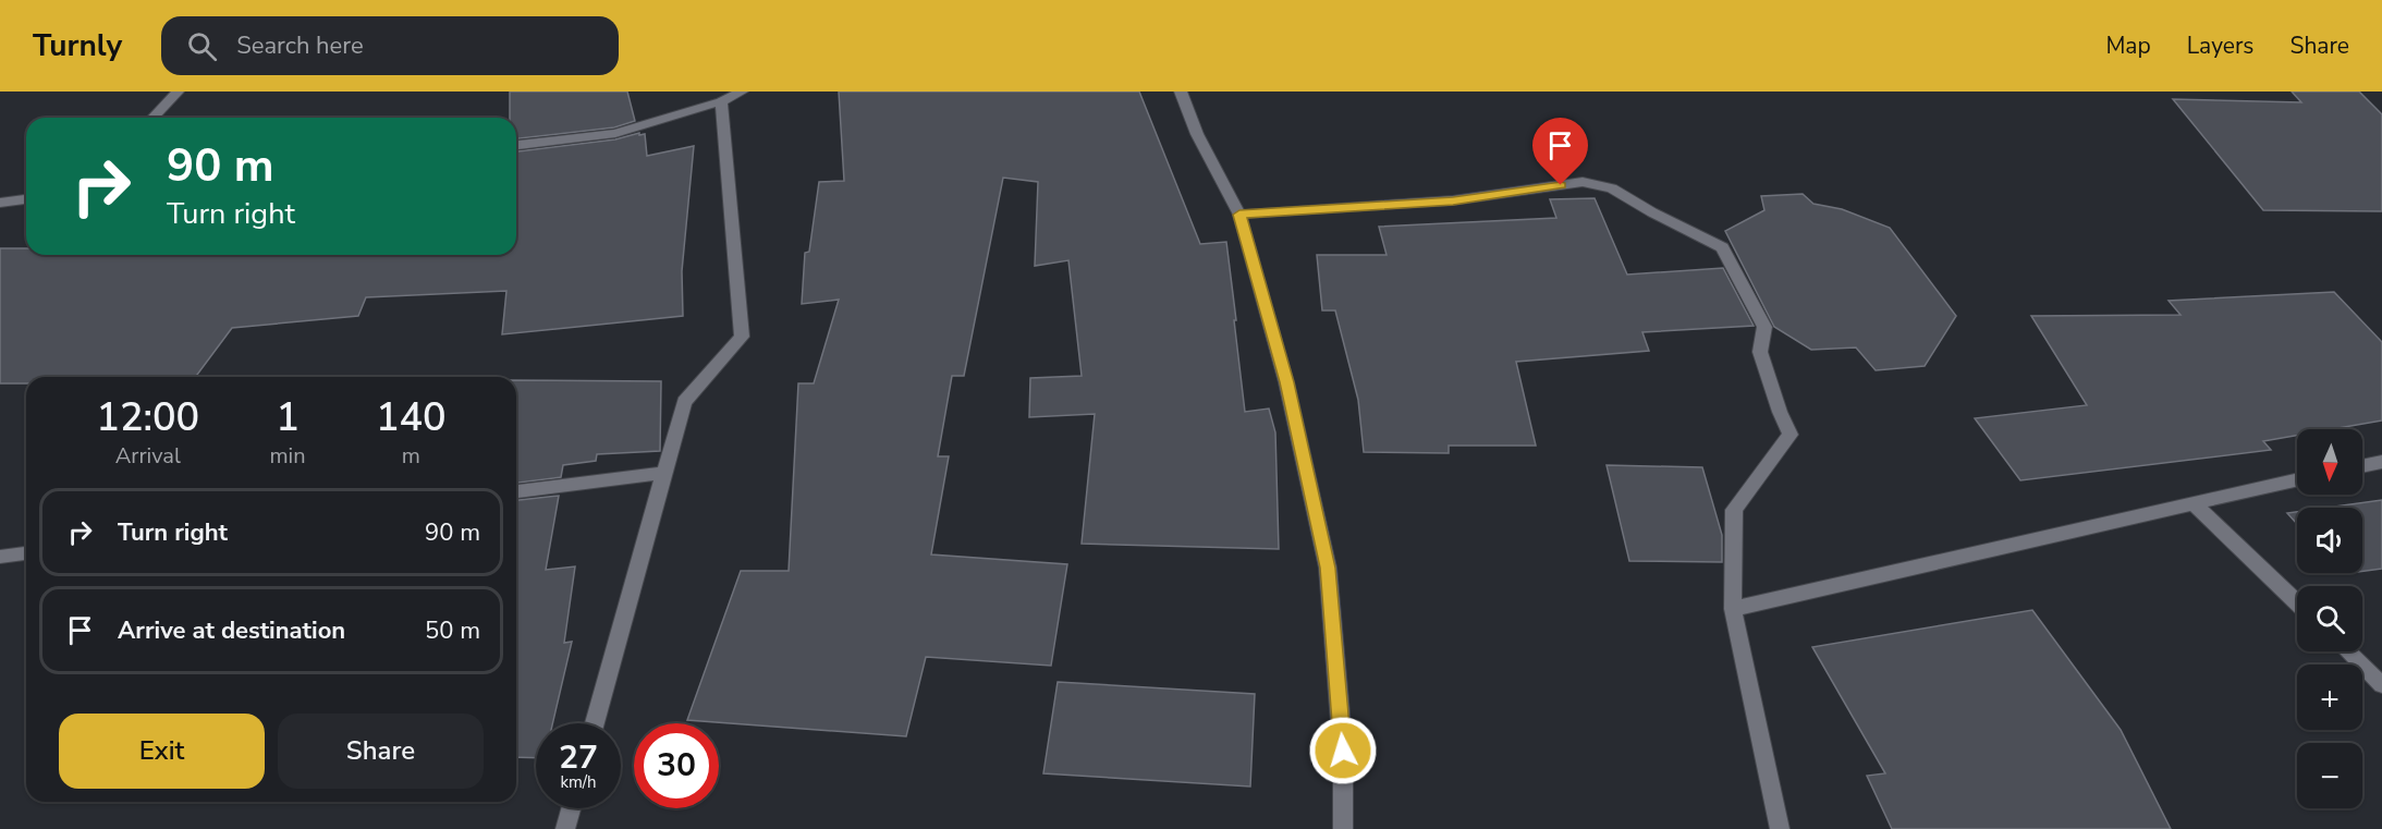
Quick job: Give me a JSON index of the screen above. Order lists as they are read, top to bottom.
{
  "north": "bottom",
  "page": {
    "header": "Turnly",
    "search": "Search here",
    "nav": ["Map", "Layers", "Share"],
    "turn": ["90 m", "Turn right"],
    "eta": [
      "12:00",
      "Arrival",
      "1",
      "min",
      "140",
      "m"
    ],
    "map_buttons": ["+", "−"],
    "list": [
      {
        "name": "Turn right",
        "value": "90 m"
      },
      {
        "name": "Arrive at destination",
        "value": "50 m"
      }
    ],
    "buttons": ["Exit", "Share"],
    "speed": "27 km/h",
    "limit": "30"
  }
}
